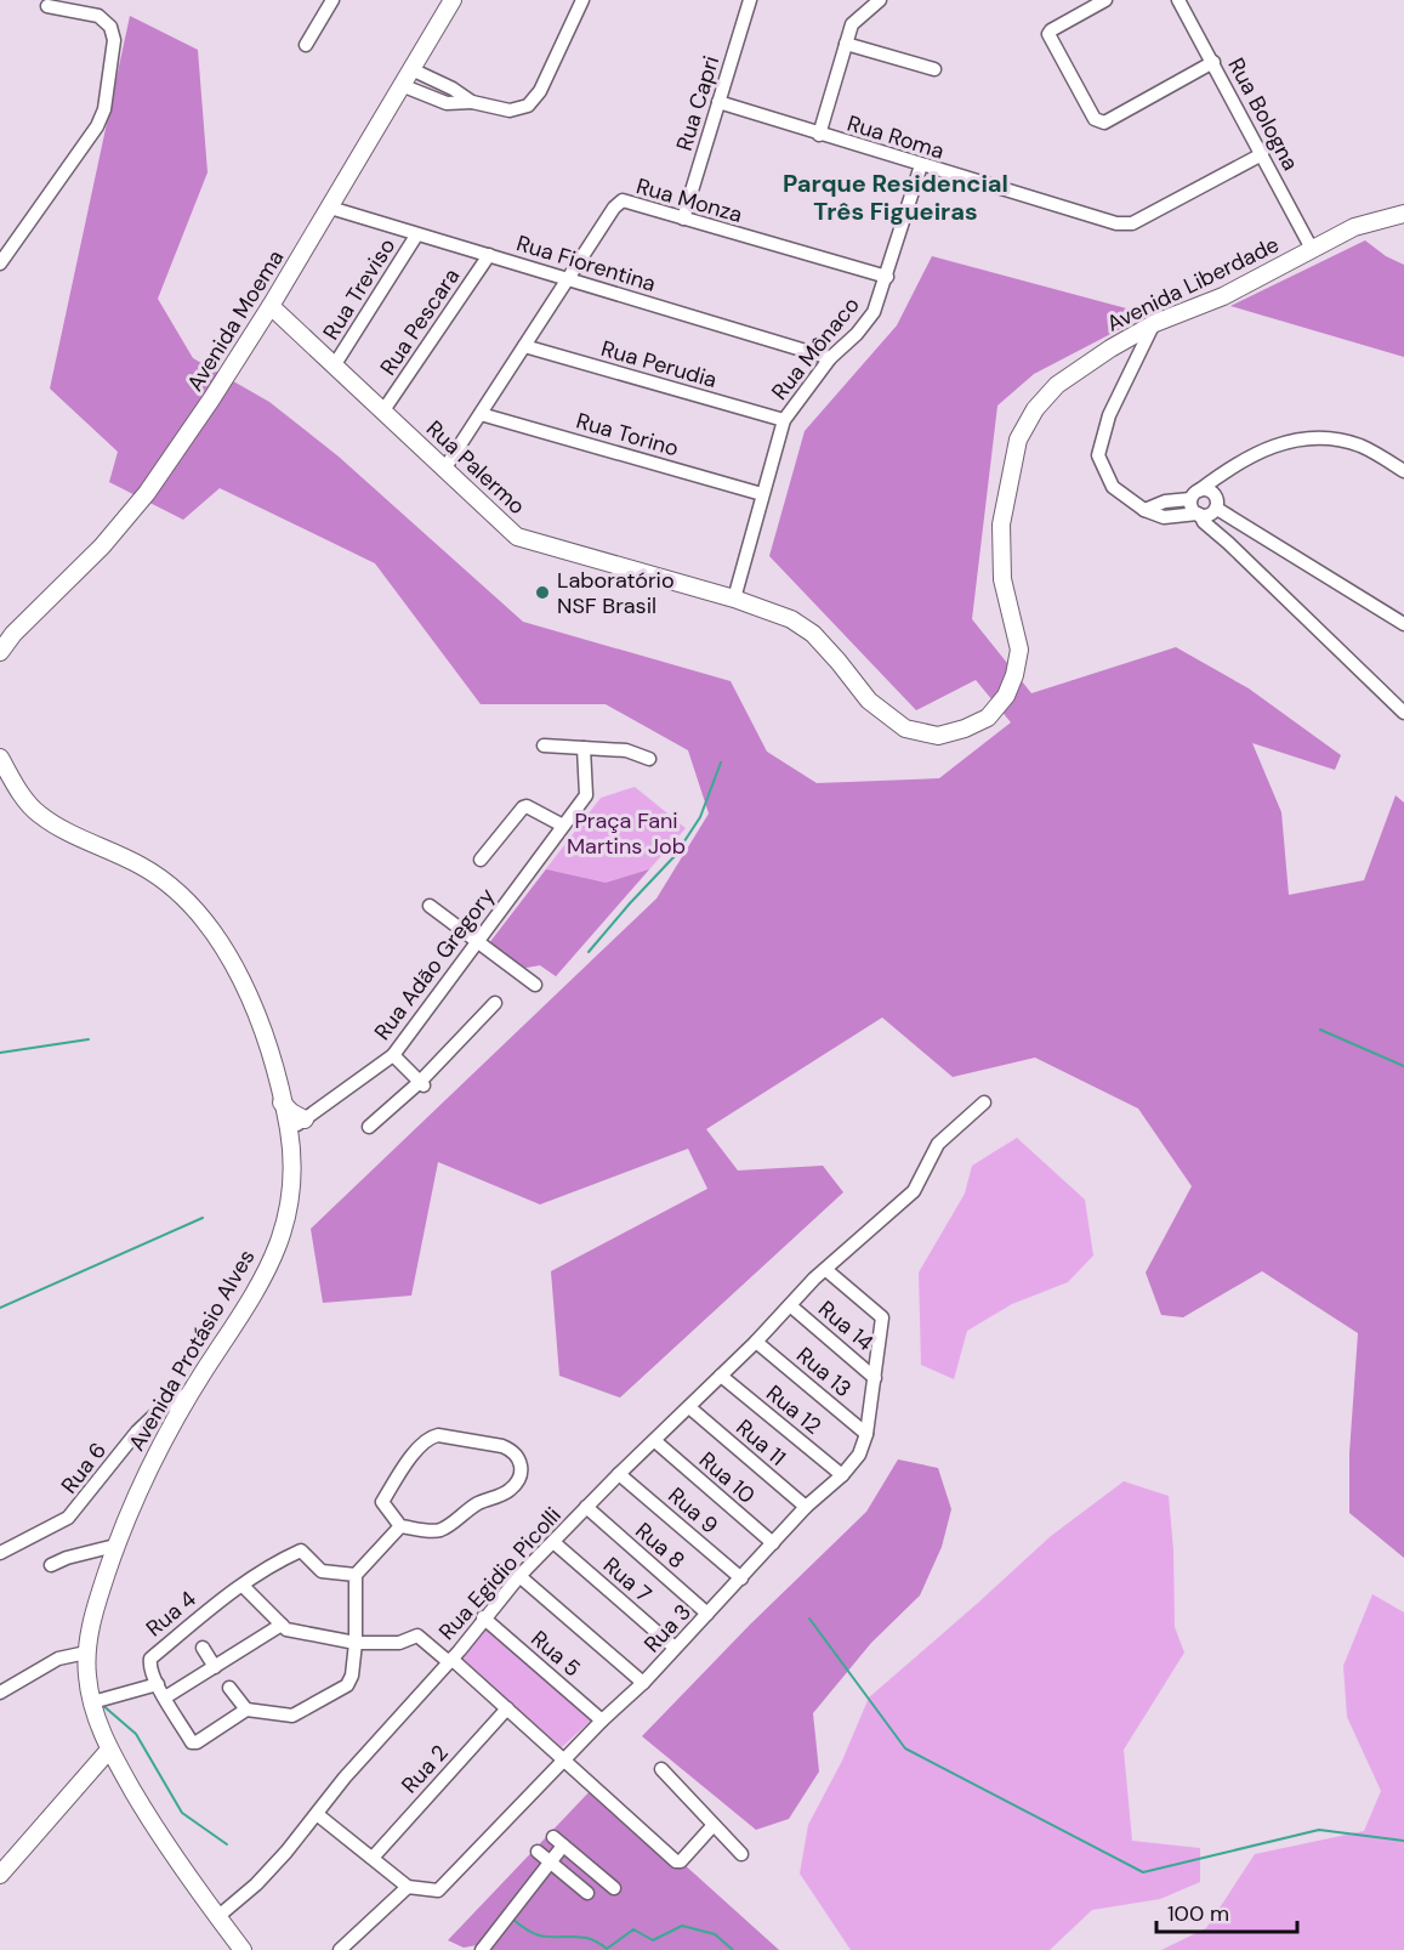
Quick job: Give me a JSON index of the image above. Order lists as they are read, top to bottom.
{
  "streets": {
    "main road": [
      "Avenida Liberdade",
      "Avenida Moema",
      "Rua Palermo",
      "Avenida Protásio Alves"
    ],
    "street": [
      "Rua Capri",
      "Rua Bologna",
      "Rua Roma",
      "Rua Monza",
      "Rua Fiorentina",
      "Rua Treviso",
      "Rua Pescara",
      "Rua Mônaco",
      "Rua Perudia",
      "Rua Torino",
      "Rua Adão Gregory",
      "Rua 14",
      "Rua 13",
      "Rua 12",
      "Rua 11",
      "Rua 6",
      "Rua 10",
      "Rua 9",
      "Rua 8",
      "Rua Egidio Picolli",
      "Rua 7",
      "Rua 4",
      "Rua 3",
      "Rua 5",
      "Rua 2"
    ]
  },
  "crossings": [
    ["Rua Capri", "Rua Roma"],
    ["Rua Capri", "Rua Monza"],
    ["Rua Bologna", "Rua Roma"],
    ["Rua Bologna", "Avenida Liberdade"],
    ["Rua Roma", "Rua Mônaco"],
    ["Rua Monza", "Rua Fiorentina"],
    ["Rua Monza", "Rua Mônaco"],
    ["Rua Monza", "Rua Perudia"],
    ["Rua Monza", "Rua Torino"],
    ["Rua Monza", "Rua Palermo"],
    ["Rua Fiorentina", "Rua Treviso"],
    ["Rua Fiorentina", "Avenida Moema"],
    ["Rua Fiorentina", "Rua Pescara"],
    ["Rua Fiorentina", "Rua Mônaco"],
    ["Avenida Liberdade", "Rua Mônaco"],
    ["Avenida Liberdade", "Rua Palermo"],
    ["Rua Treviso", "Rua Palermo"],
    ["Avenida Moema", "Rua Palermo"],
    ["Rua Pescara", "Rua Palermo"],
    ["Rua Mônaco", "Rua Perudia"],
    ["Rua Mônaco", "Rua Torino"],
    ["Rua Mônaco", "Rua Palermo"],
    ["Rua Adão Gregory", "Avenida Protásio Alves"],
    ["Rua 14", "Rua Egidio Picolli"],
    ["Rua 14", "Rua 3"],
    ["Avenida Protásio Alves", "Rua 6"],
    ["Avenida Protásio Alves", "Rua Egidio Picolli"],
    ["Rua 13", "Rua Egidio Picolli"],
    ["Rua 13", "Rua 3"],
    ["Rua 12", "Rua Egidio Picolli"],
    ["Rua 12", "Rua 3"],
    ["Rua 11", "Rua Egidio Picolli"],
    ["Rua 11", "Rua 3"],
    ["Rua 10", "Rua Egidio Picolli"],
    ["Rua 10", "Rua 3"],
    ["Rua 9", "Rua Egidio Picolli"],
    ["Rua 9", "Rua 3"],
    ["Rua 8", "Rua Egidio Picolli"],
    ["Rua 8", "Rua 3"],
    ["Rua Egidio Picolli", "Rua 7"],
    ["Rua Egidio Picolli", "Rua 3"],
    ["Rua Egidio Picolli", "Rua 5"],
    ["Rua 7", "Rua 3"],
    ["Rua 3", "Rua 5"]
  ],
  "districts": ["Parque Residencial Três Figueiras"],
  "parks": ["Praça Fani Martins Job"],
  "places": ["Laboratório NSF Brasil"],
  "scale_bar": "100 m"
}
